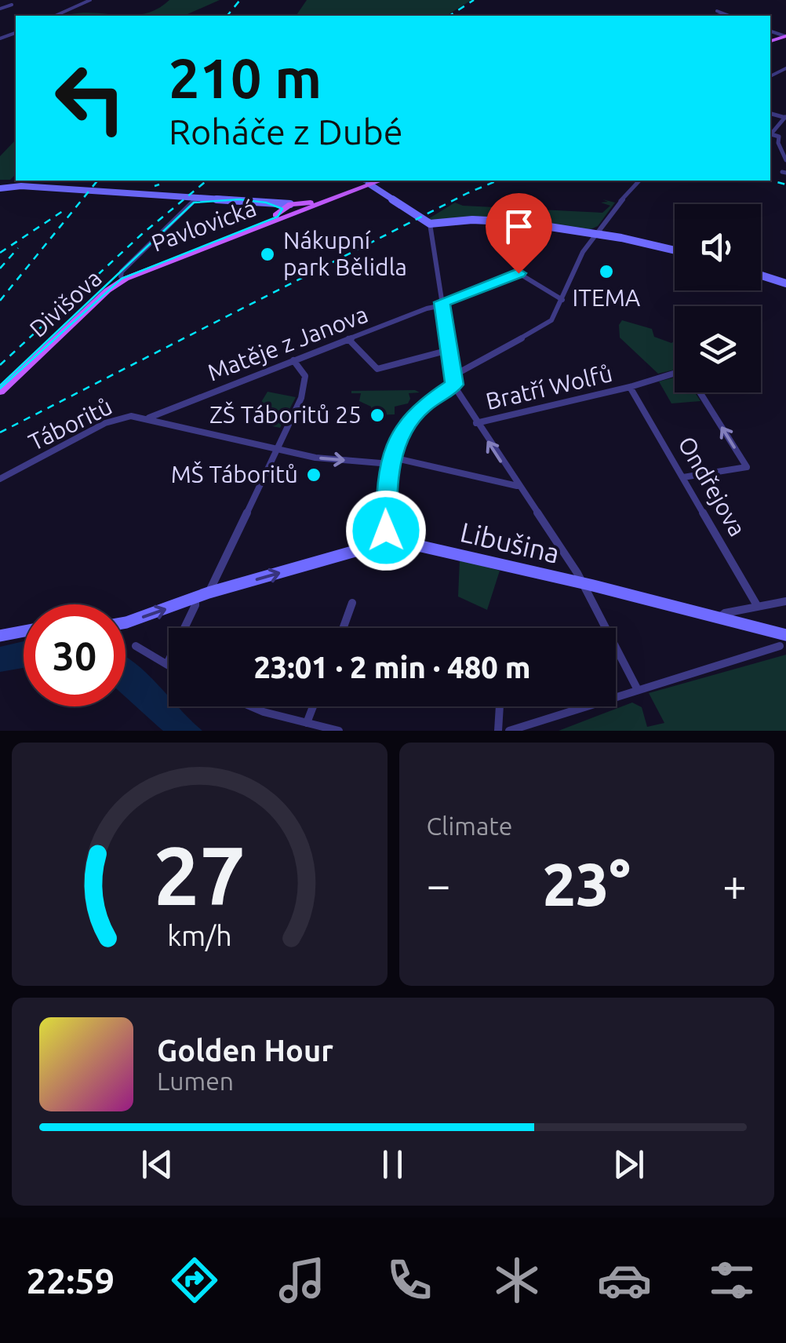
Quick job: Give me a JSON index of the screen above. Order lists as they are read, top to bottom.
{
  "streets": {
    "main road": ["Pavlovická", "Divišova"],
    "street": [
      "Matěje z Janova",
      "Bratří Wolfů",
      "Táboritů",
      "Ondřejova",
      "Libušina"
    ]
  },
  "crossings": [
    ["Pavlovická", "Divišova"],
    ["Matěje z Janova", "Táboritů"],
    ["Bratří Wolfů", "Ondřejova"]
  ],
  "one_way": ["Libušina"],
  "places": [
    "Nákupní park Bělidla",
    "ITEMA",
    "ZŠ Táboritů 25",
    "MŠ Táboritů"
  ],
  "page": {
    "turn": ["210 m", "Roháče z Dubé"],
    "limit": "30",
    "trip": "23:01 · 2 min · 480 m",
    "tile": "Climate",
    "heat": ["−", "23°", "+"],
    "song": ["Golden Hour", "Lumen"],
    "tabs": "22:59",
    "gauge": ["27", "km/h"]
  }
}
